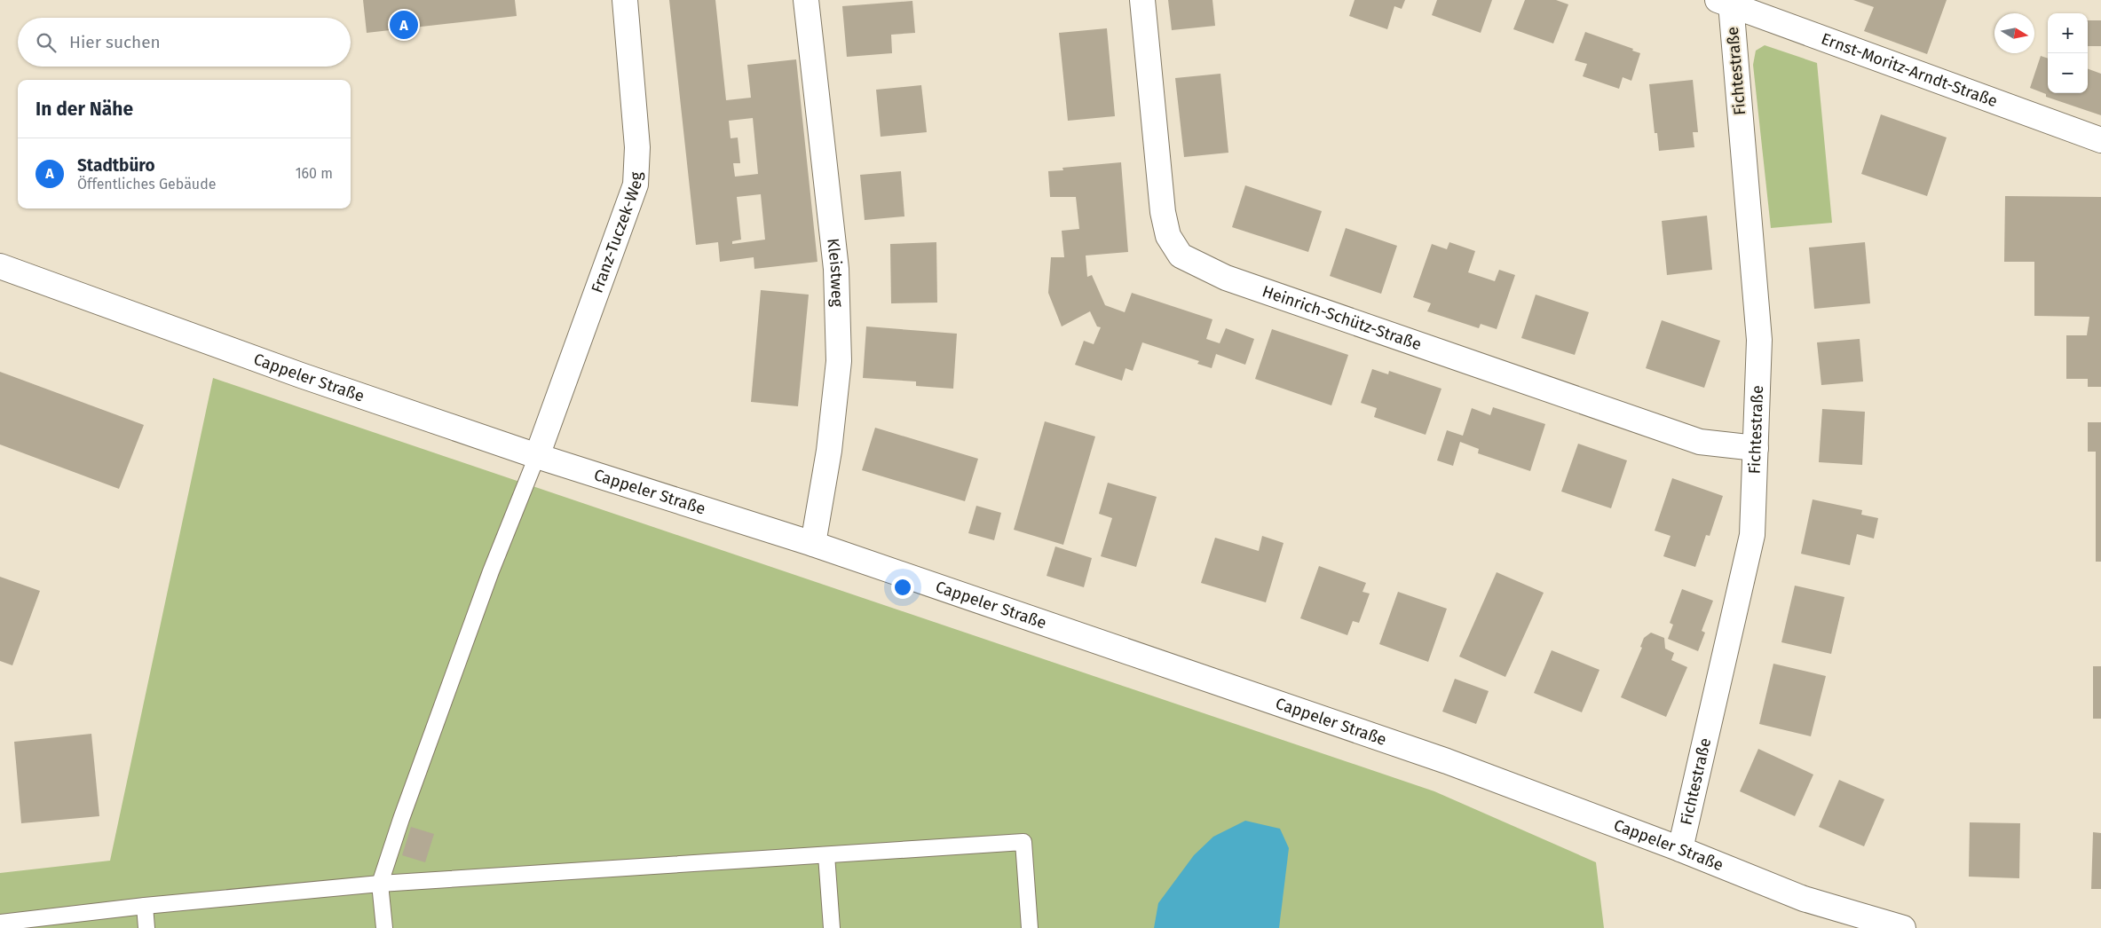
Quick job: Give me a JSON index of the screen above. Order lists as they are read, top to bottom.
{
  "streets": {
    "street": [
      "Ernst-Moritz-Arndt-Straße",
      "Fichtestraße",
      "Franz-Tuczek-Weg",
      "Kleistweg",
      "Heinrich-Schütz-Straße",
      "Cappeler Straße"
    ]
  },
  "crossings": [
    ["Ernst-Moritz-Arndt-Straße", "Fichtestraße"],
    ["Fichtestraße", "Heinrich-Schütz-Straße"],
    ["Fichtestraße", "Cappeler Straße"],
    ["Franz-Tuczek-Weg", "Cappeler Straße"],
    ["Kleistweg", "Cappeler Straße"]
  ],
  "north": "right",
  "page": {
    "pins": "A",
    "map_buttons": ["+", "−"],
    "search": "Hier suchen",
    "heading": "In der Nähe",
    "list": [
      {
        "mark": "A",
        "name": "Stadtbüro",
        "note": "Öffentliches Gebäude",
        "value": "160 m"
      }
    ]
  }
}
